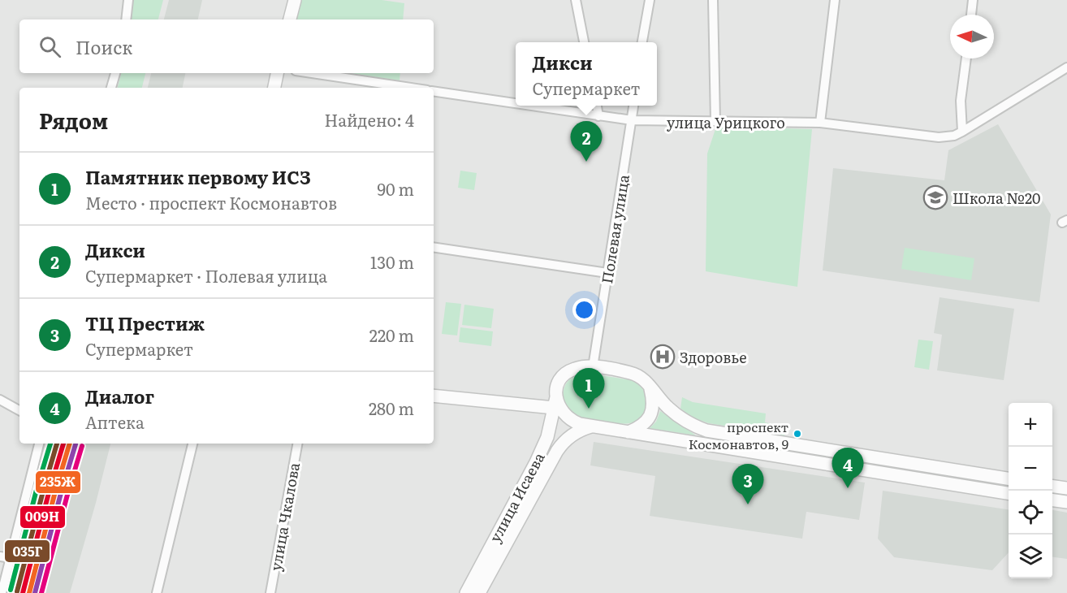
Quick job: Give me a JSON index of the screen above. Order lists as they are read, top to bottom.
{
  "streets": {
    "main road": ["улица Исаева"],
    "street": ["улица Урицкого", "Полевая улица", "улица Чкалова"]
  },
  "crossings": [
    ["улица Урицкого", "Полевая улица"],
    ["Полевая улица", "улица Исаева"]
  ],
  "places": {
    "school or university": ["Школа №20"],
    "hospital": ["Здоровье"],
    "other": ["проспект Космонавтов, 9"]
  },
  "lines": ["transit line 009Н", "transit line 235Ж", "transit line 035Г"],
  "north": "left",
  "page": {
    "search": "Поиск",
    "popup": ["Дикси", "Супермаркет"],
    "heading": ["Рядом", "Найдено: 4"],
    "pins": [
      "2",
      "1",
      "4",
      "3"
    ],
    "list": [
      {
        "mark": "1",
        "name": "Памятник первому ИСЗ",
        "note": "Место · проспект Космонавтов",
        "value": "90 m"
      },
      {
        "mark": "2",
        "name": "Дикси",
        "note": "Супермаркет · Полевая улица",
        "value": "130 m"
      },
      {
        "mark": "3",
        "name": "ТЦ Престиж",
        "note": "Супермаркет",
        "value": "220 m"
      },
      {
        "mark": "4",
        "name": "Диалог",
        "note": "Аптека",
        "value": "280 m"
      }
    ],
    "map_buttons": ["+", "−"]
  }
}
